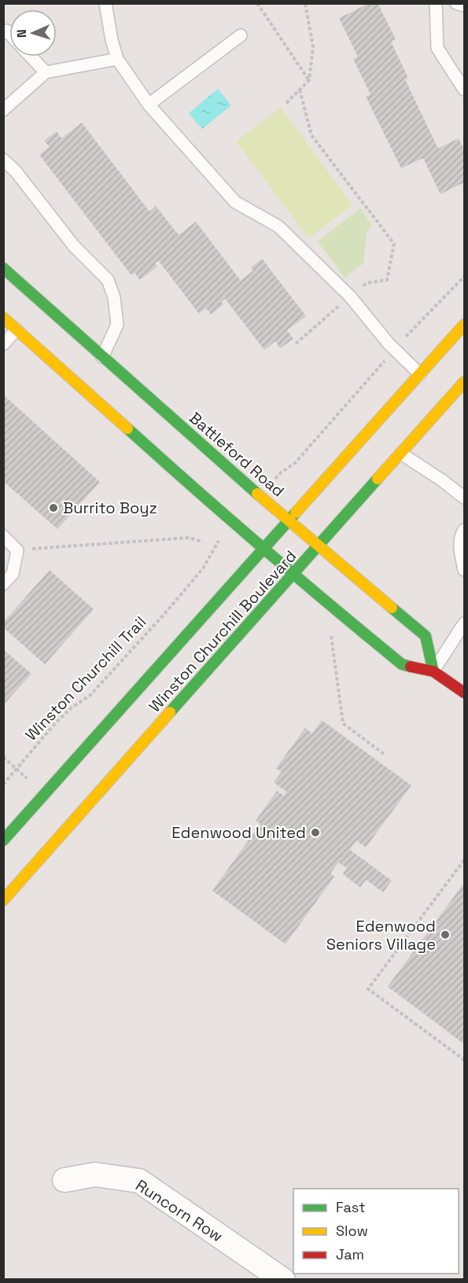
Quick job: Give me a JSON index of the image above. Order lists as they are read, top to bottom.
{
  "streets": {
    "main road": ["Battleford Road", "Winston Churchill Boulevard"],
    "street": ["Runcorn Row"],
    "path": ["Winston Churchill Trail"]
  },
  "crossings": [
    ["Battleford Road", "Winston Churchill Boulevard"]
  ],
  "places": ["Burrito Boyz", "Edenwood United", "Edenwood Seniors Village"],
  "legend": ["Fast", "Slow", "Jam"],
  "north": "left"
}
